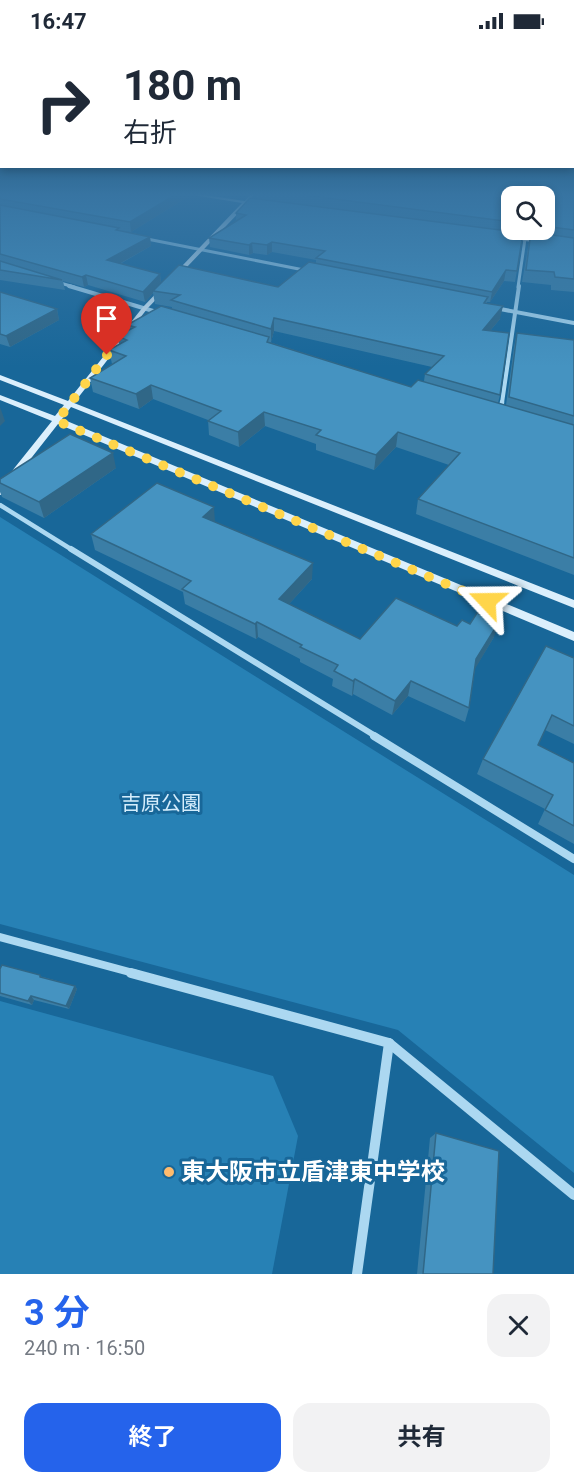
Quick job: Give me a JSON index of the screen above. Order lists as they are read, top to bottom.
{
  "parks": ["吉原公園"],
  "places": ["東大阪市立盾津東中学校"],
  "page": {
    "status": "16:47",
    "turn": ["180 m", "右折"],
    "heading": ["3 分", "240 m · 16:50"],
    "buttons": ["終了", "共有"]
  }
}
